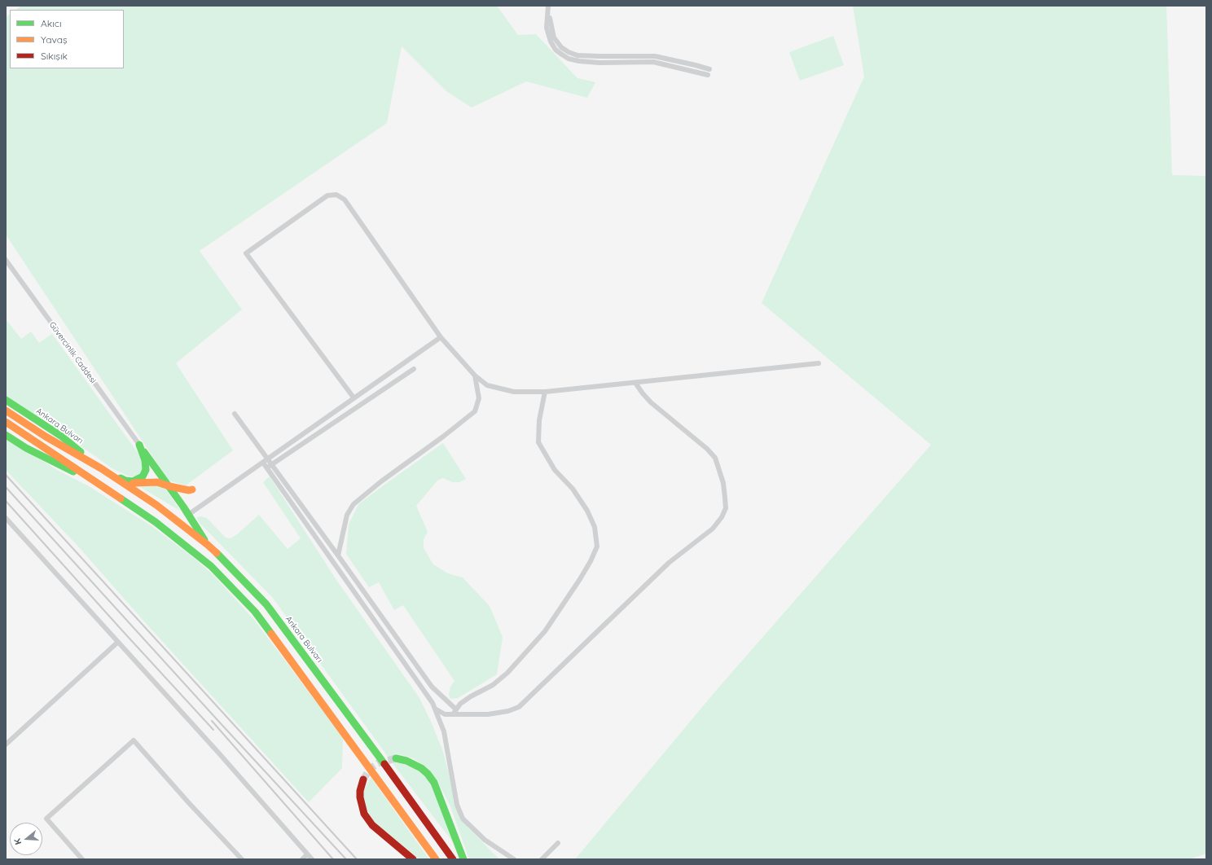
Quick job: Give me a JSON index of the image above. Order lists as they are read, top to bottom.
{
  "streets": {
    "main road": ["Ankara Bulvarı"],
    "street": ["Güvercinlik Caddesi"]
  },
  "legend": ["Akıcı", "Yavaş", "Sıkışık"],
  "north": "left"
}
